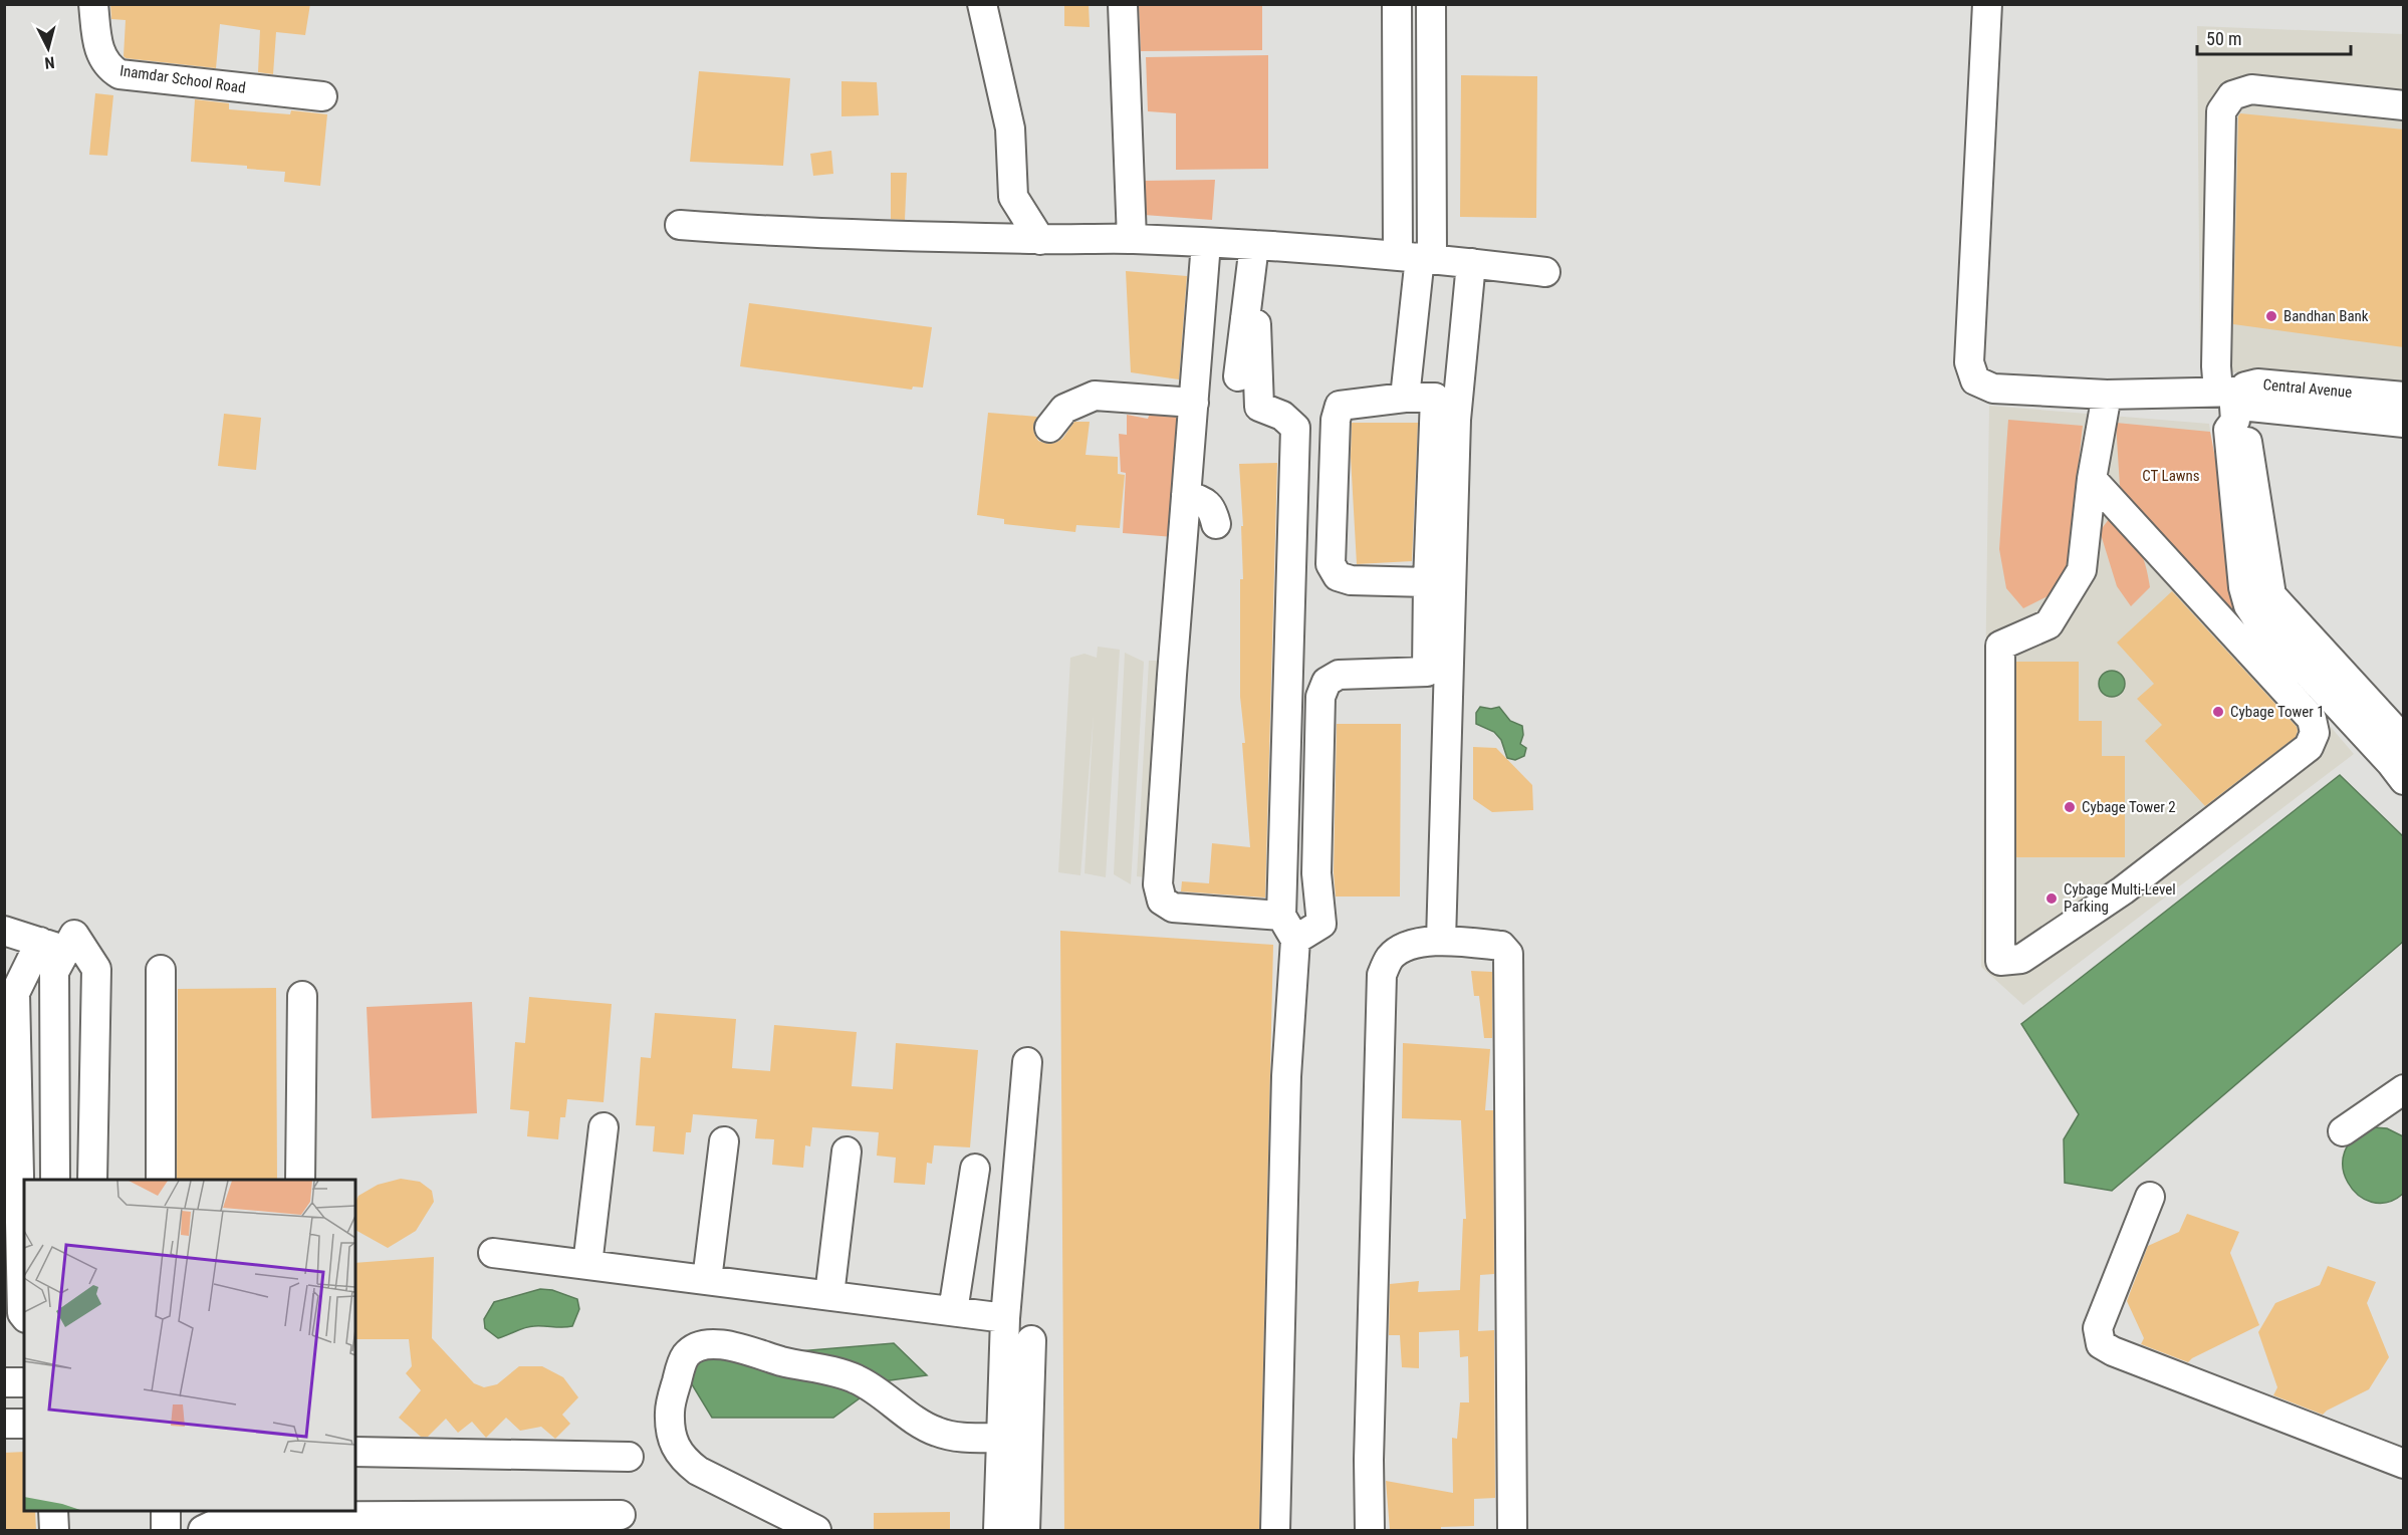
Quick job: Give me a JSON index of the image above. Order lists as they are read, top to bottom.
{
  "streets": {
    "street": ["Inamdar School Road", "Central Avenue"]
  },
  "parks": ["CT Lawns"],
  "places": [
    "Bandhan Bank",
    "Cybage Tower 1",
    "Cybage Tower 2",
    "Cybage Multi-Level Parking"
  ],
  "scale_bar": "50 m",
  "north": "bottom"
}
